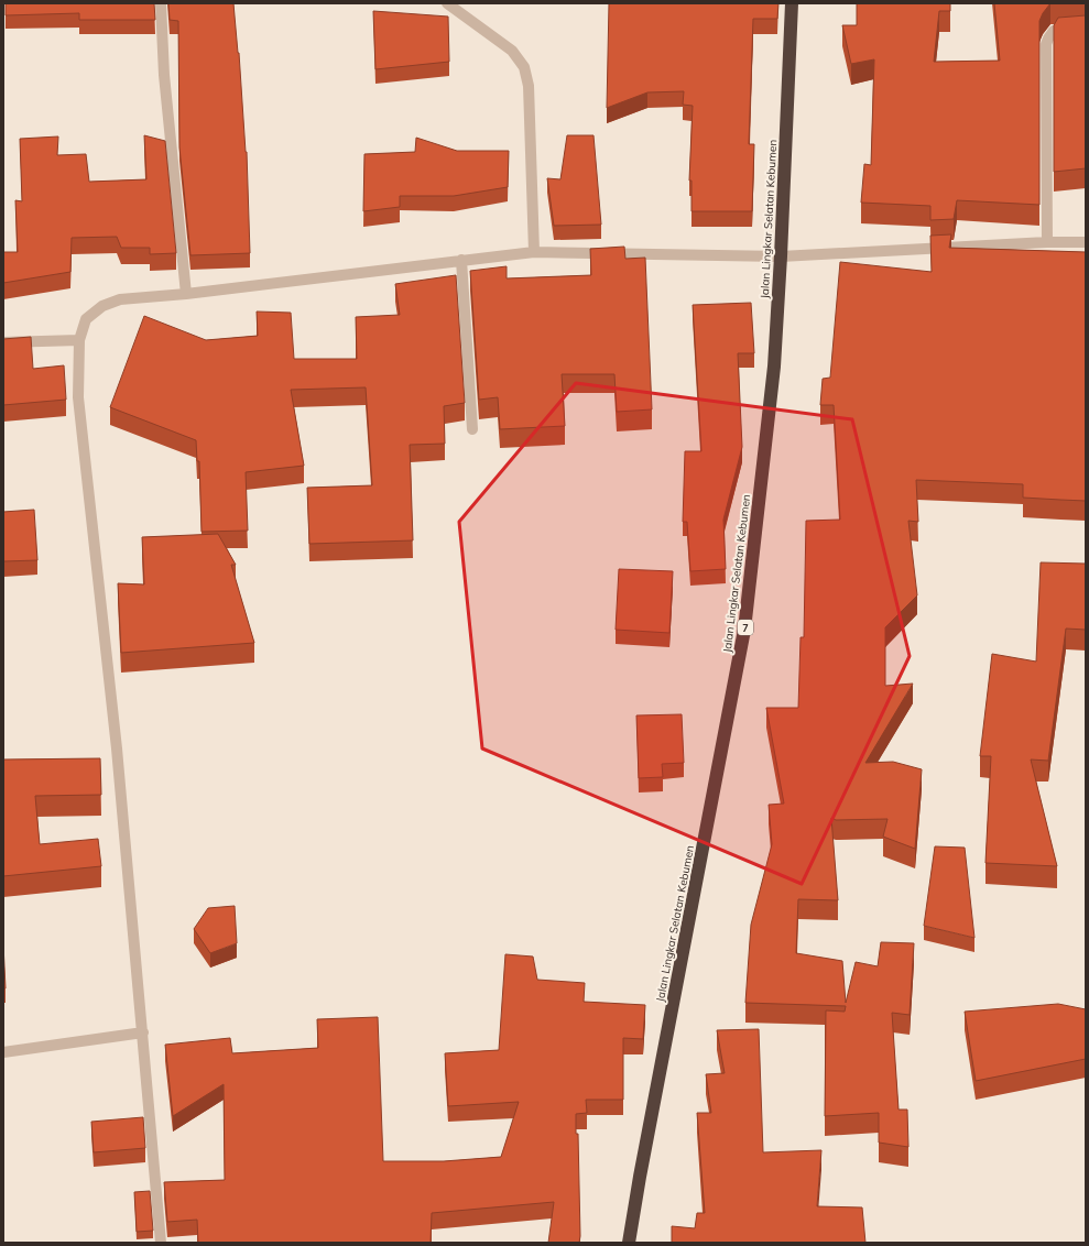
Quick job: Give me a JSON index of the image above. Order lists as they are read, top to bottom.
{
  "streets": {
    "highway": ["Jalan Lingkar Selatan Kebumen", "7"]
  }
}
